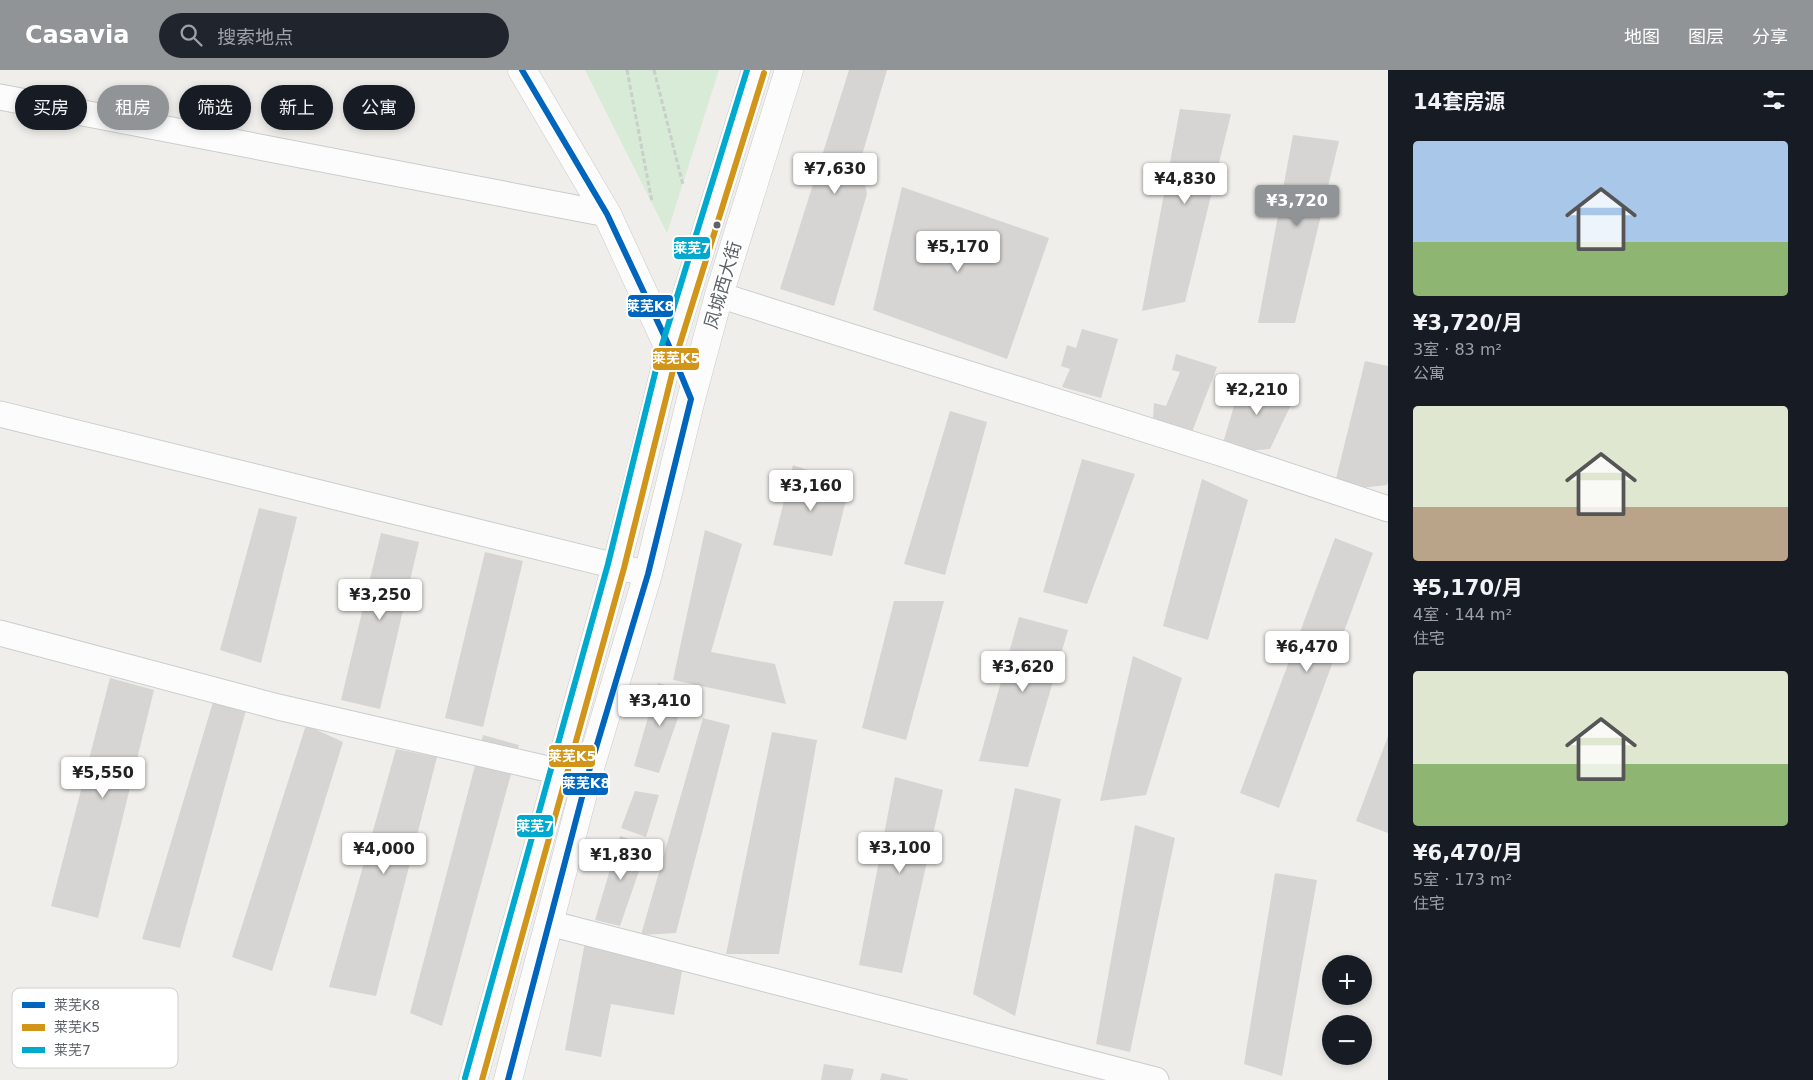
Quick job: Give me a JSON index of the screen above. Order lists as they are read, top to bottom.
{
  "streets": {
    "main road": ["凤城西大街"]
  },
  "lines": ["transit line 莱芜K8", "transit line 莱芜7", "transit line 莱芜K5"],
  "legend": ["莱芜K8", "莱芜K5", "莱芜7"],
  "page": {
    "header": "Casavia",
    "search": "搜索地点",
    "nav": ["地图", "图层", "分享"],
    "heading": "14套房源",
    "chip": [
      "买房",
      "租房",
      "筛选",
      "新上",
      "公寓"
    ],
    "list": [
      {
        "name": "¥3,720/月",
        "note": "3室 · 83 m² · 公寓"
      },
      {
        "name": "¥5,170/月",
        "note": "4室 · 144 m² · 住宅"
      },
      {
        "name": "¥6,470/月",
        "note": "5室 · 173 m² · 住宅"
      }
    ],
    "price": [
      "¥7,630",
      "¥4,830",
      "¥3,720",
      "¥5,170",
      "¥2,210",
      "¥3,160",
      "¥3,250",
      "¥6,470",
      "¥3,620",
      "¥3,410",
      "¥5,550",
      "¥3,100",
      "¥4,000",
      "¥1,830"
    ],
    "map_buttons": ["+", "−"]
  }
}
